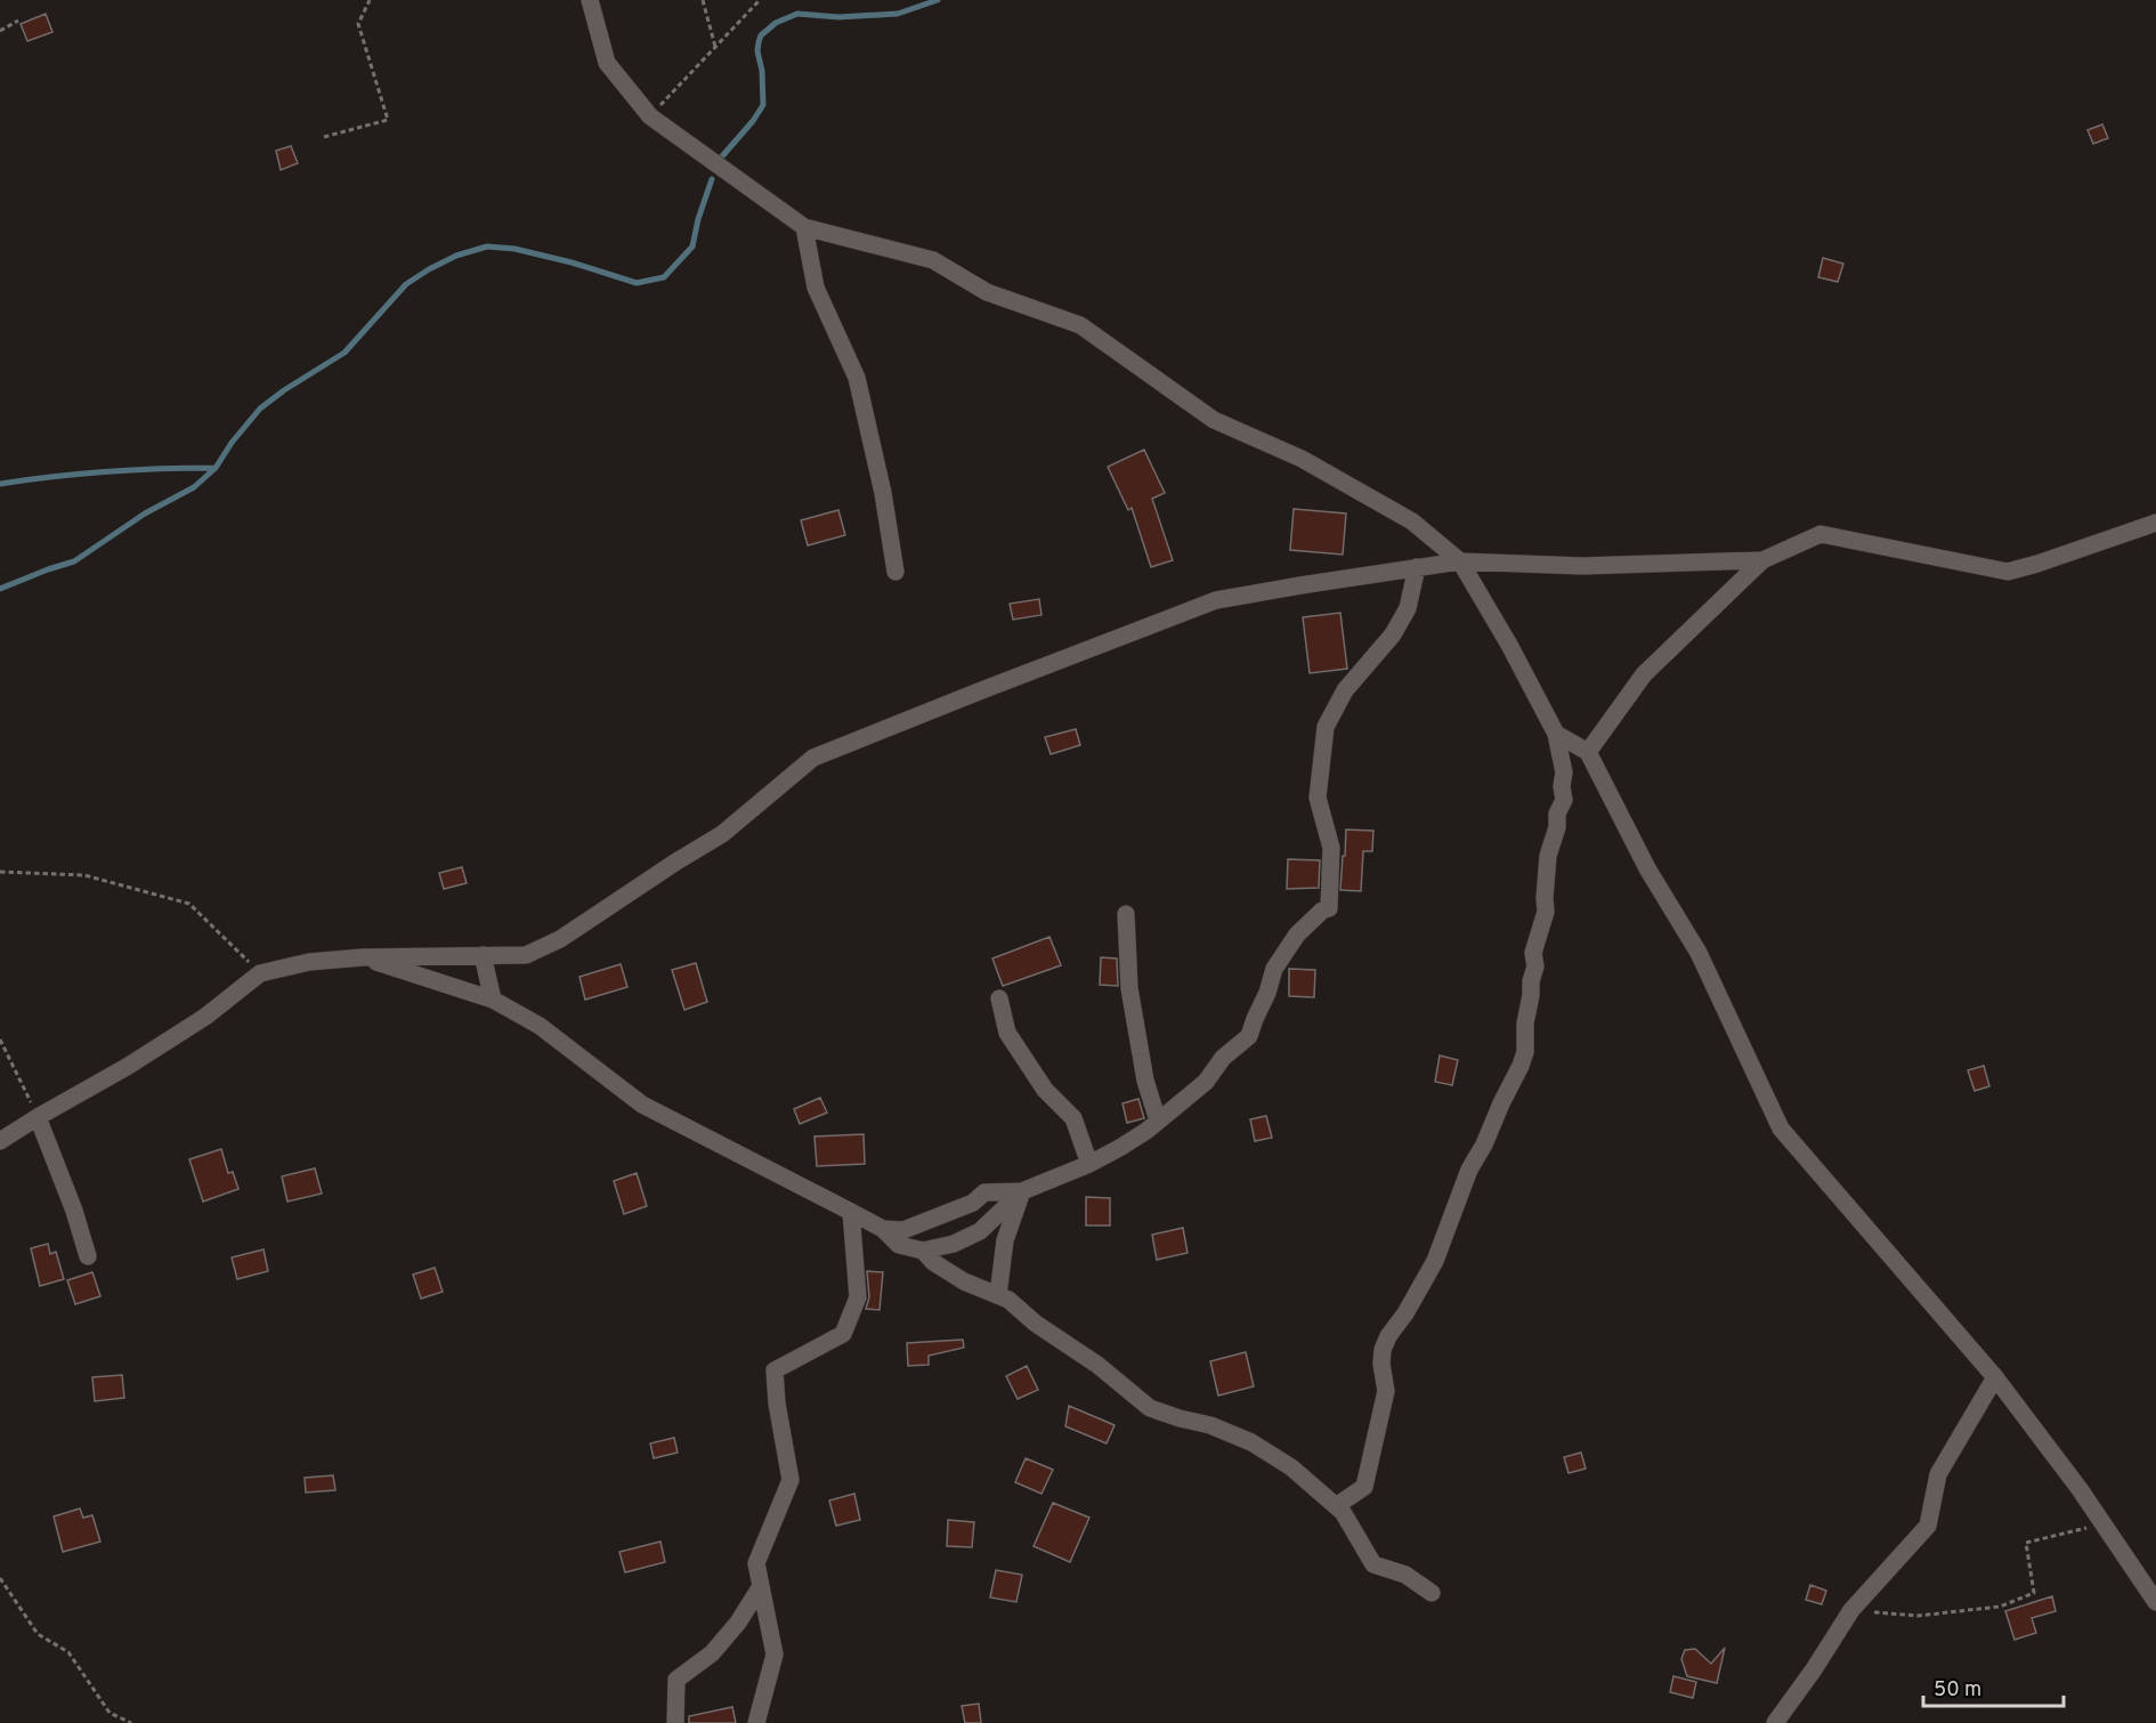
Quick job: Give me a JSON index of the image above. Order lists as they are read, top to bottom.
{
  "scale_bar": "50 m"
}
